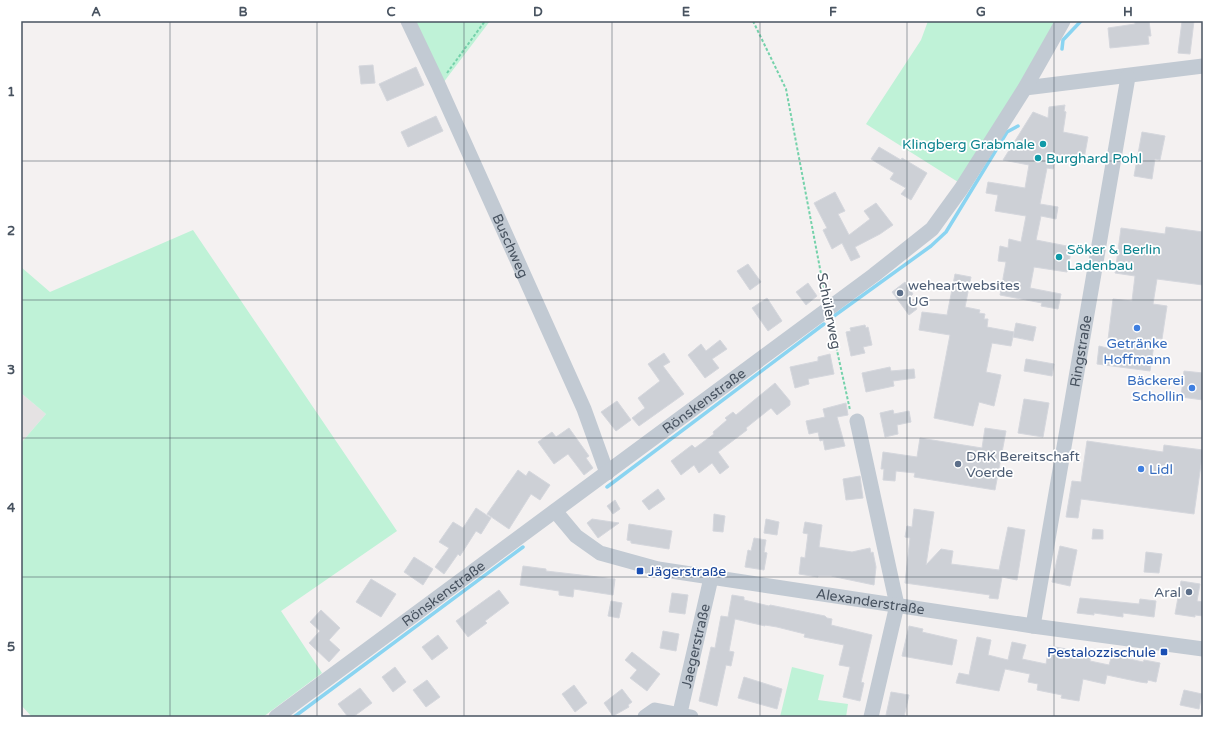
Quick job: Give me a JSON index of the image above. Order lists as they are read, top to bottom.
{
  "streets": {
    "street": [
      "Buschweg",
      "Ringstraße",
      "Rönskenstraße",
      "Alexanderstraße",
      "Jaegerstraße"
    ],
    "path": ["Schülerweg"]
  },
  "crossings": [
    ["Buschweg", "Rönskenstraße"],
    ["Schülerweg", "Rönskenstraße"],
    ["Ringstraße", "Alexanderstraße"],
    ["Rönskenstraße", "Alexanderstraße"],
    ["Alexanderstraße", "Jaegerstraße"]
  ],
  "places": {
    "other": [
      "Klingberg Grabmale",
      "Burghard Pohl",
      "Söker & Berlin Ladenbau",
      "weheartwebsites UG",
      "Getränke Hoffmann",
      "Bäckerei Schollin",
      "DRK Bereitschaft Voerde",
      "Lidl",
      "Aral"
    ],
    "transit": ["Jägerstraße", "Pestalozzischule"]
  },
  "grid": {
    "columns": [
      "A",
      "B",
      "C",
      "D",
      "E",
      "F",
      "G",
      "H"
    ],
    "rows": [
      "1",
      "2",
      "3",
      "4",
      "5"
    ]
  }
}
